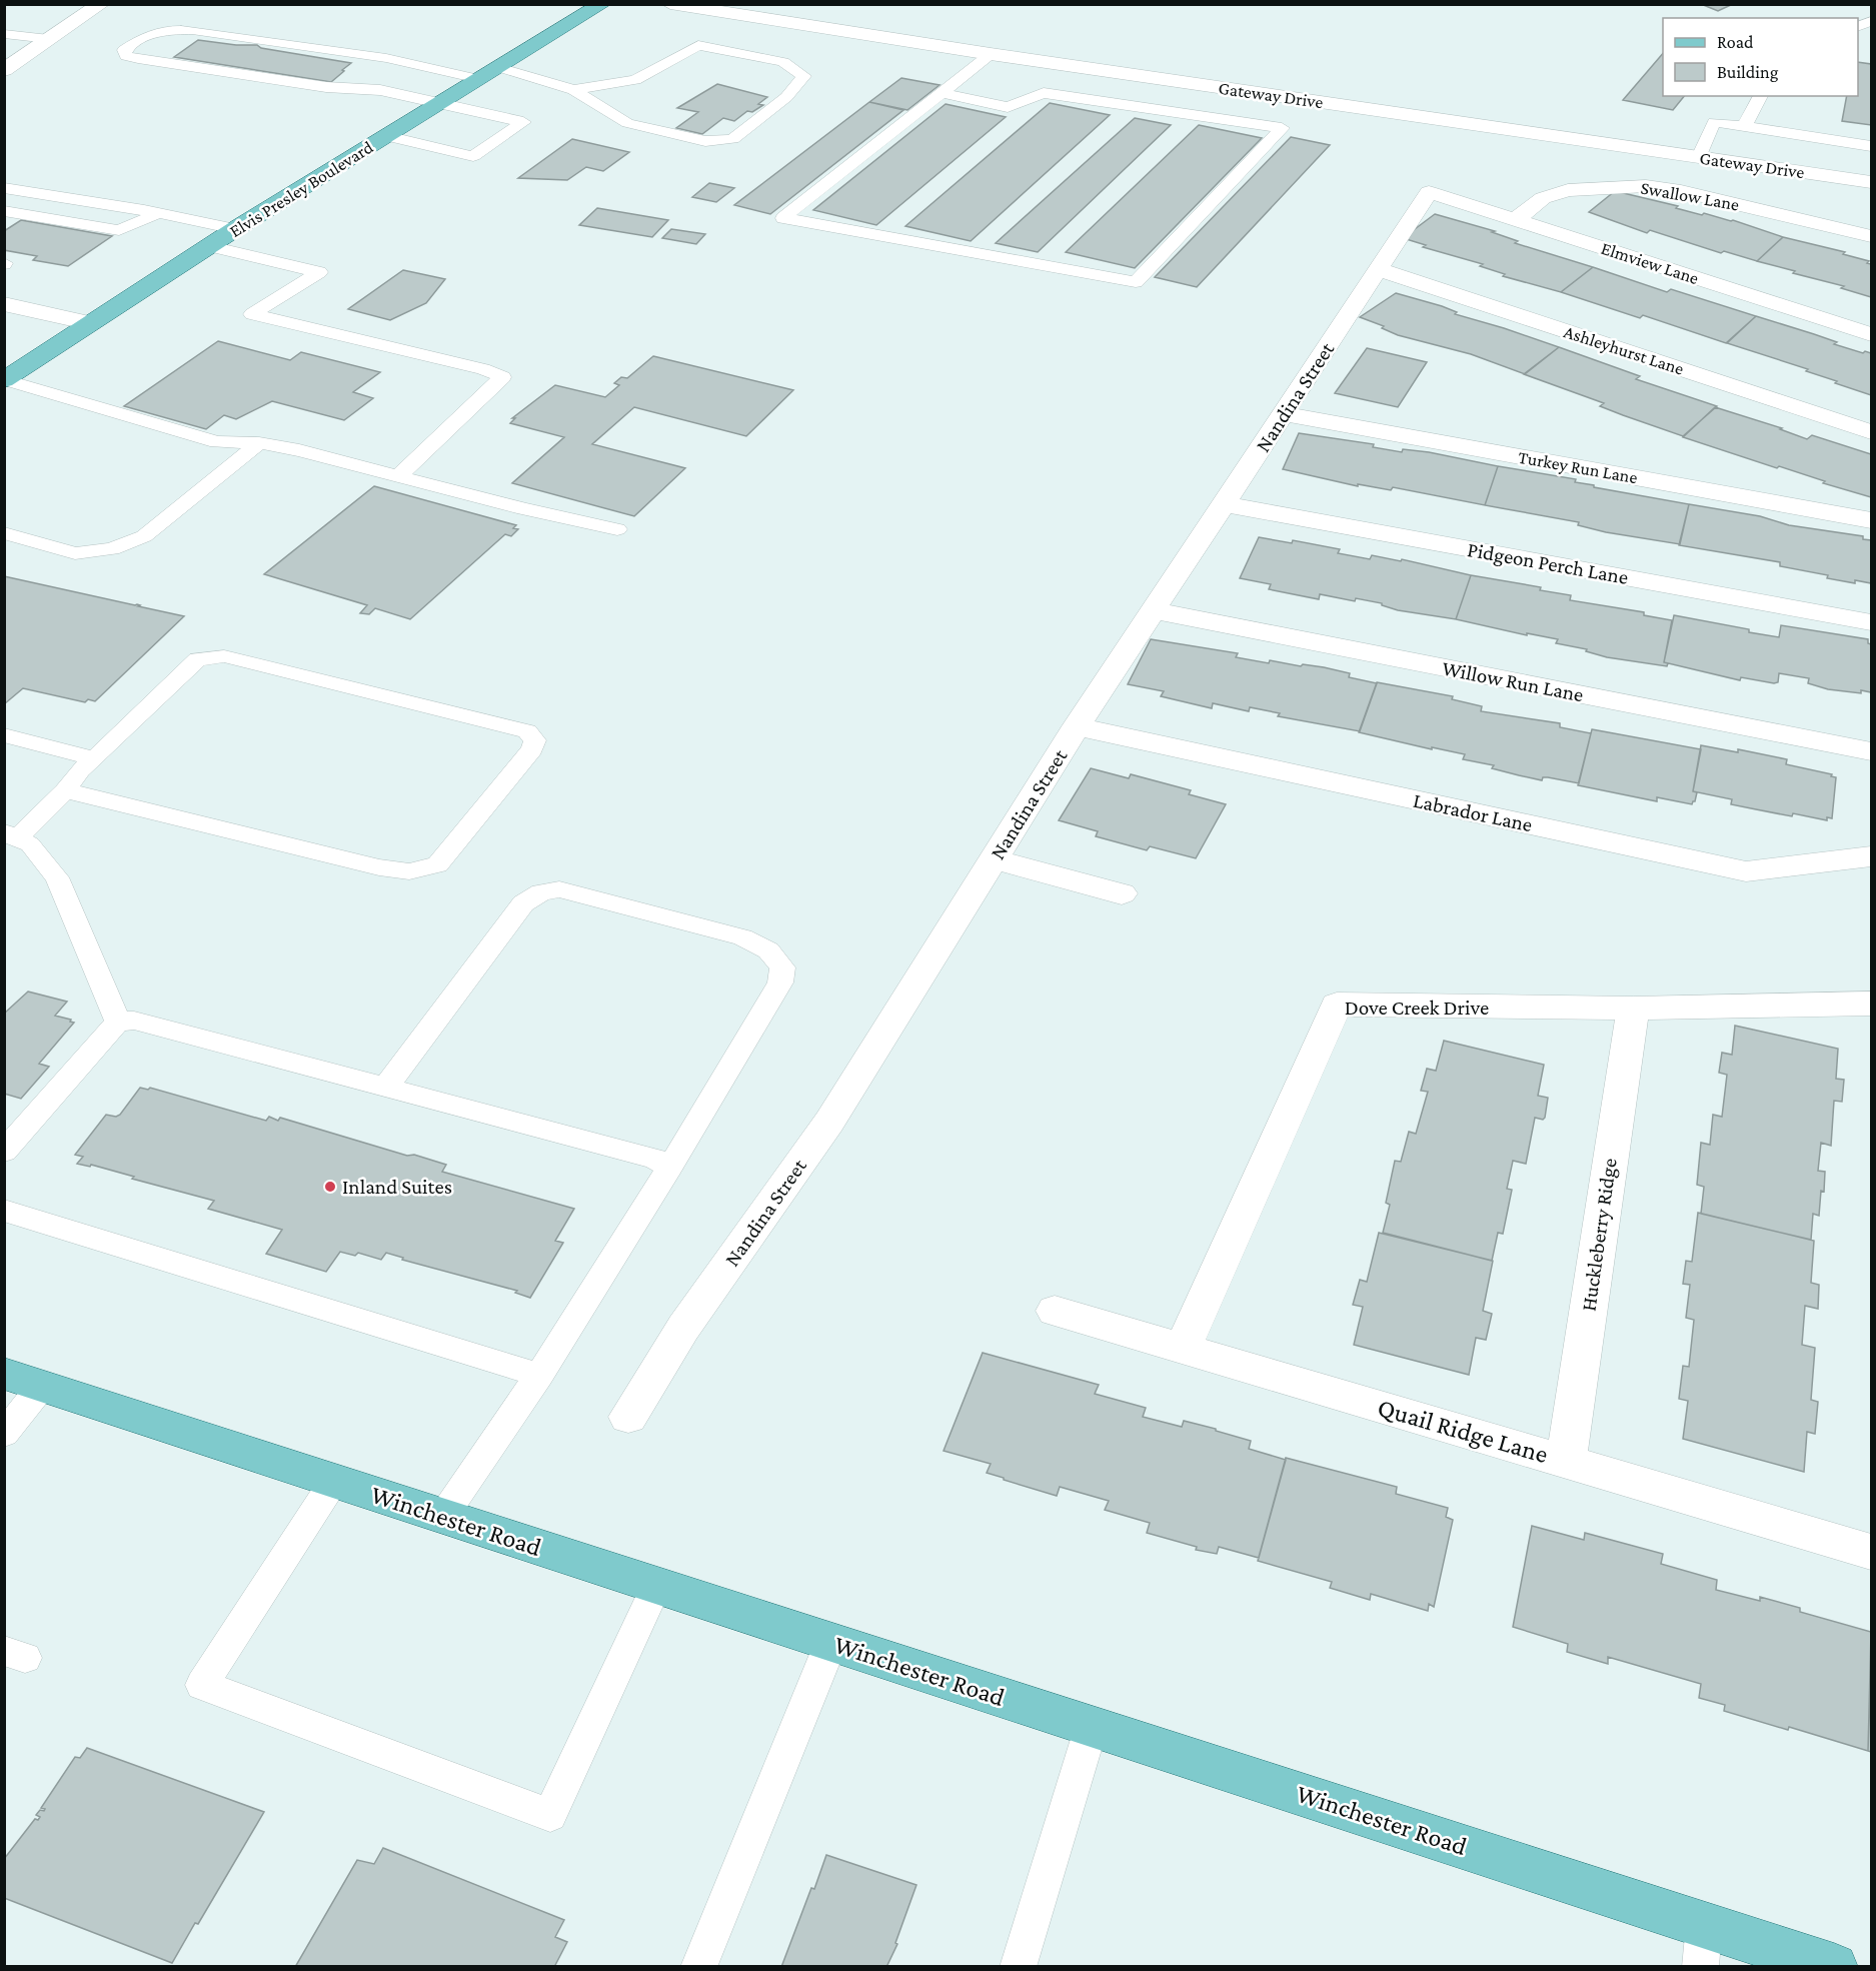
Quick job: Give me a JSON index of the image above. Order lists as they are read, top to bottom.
{
  "streets": {
    "main road": ["Elvis Presley Boulevard", "Winchester Road"],
    "street": [
      "Gateway Drive",
      "Swallow Lane",
      "Elmview Lane",
      "Ashleyhurst Lane",
      "Nandina Street",
      "Turkey Run Lane",
      "Pidgeon Perch Lane",
      "Willow Run Lane",
      "Labrador Lane",
      "Dove Creek Drive",
      "Huckleberry Ridge",
      "Quail Ridge Lane"
    ]
  },
  "crossings": [
    ["Swallow Lane", "Elmview Lane"],
    ["Elmview Lane", "Nandina Street"],
    ["Ashleyhurst Lane", "Nandina Street"],
    ["Nandina Street", "Turkey Run Lane"],
    ["Nandina Street", "Pidgeon Perch Lane"],
    ["Nandina Street", "Willow Run Lane"],
    ["Nandina Street", "Labrador Lane"],
    ["Dove Creek Drive", "Huckleberry Ridge"],
    ["Dove Creek Drive", "Quail Ridge Lane"],
    ["Huckleberry Ridge", "Quail Ridge Lane"]
  ],
  "places": ["Inland Suites"],
  "legend": ["Road", "Building"]
}
